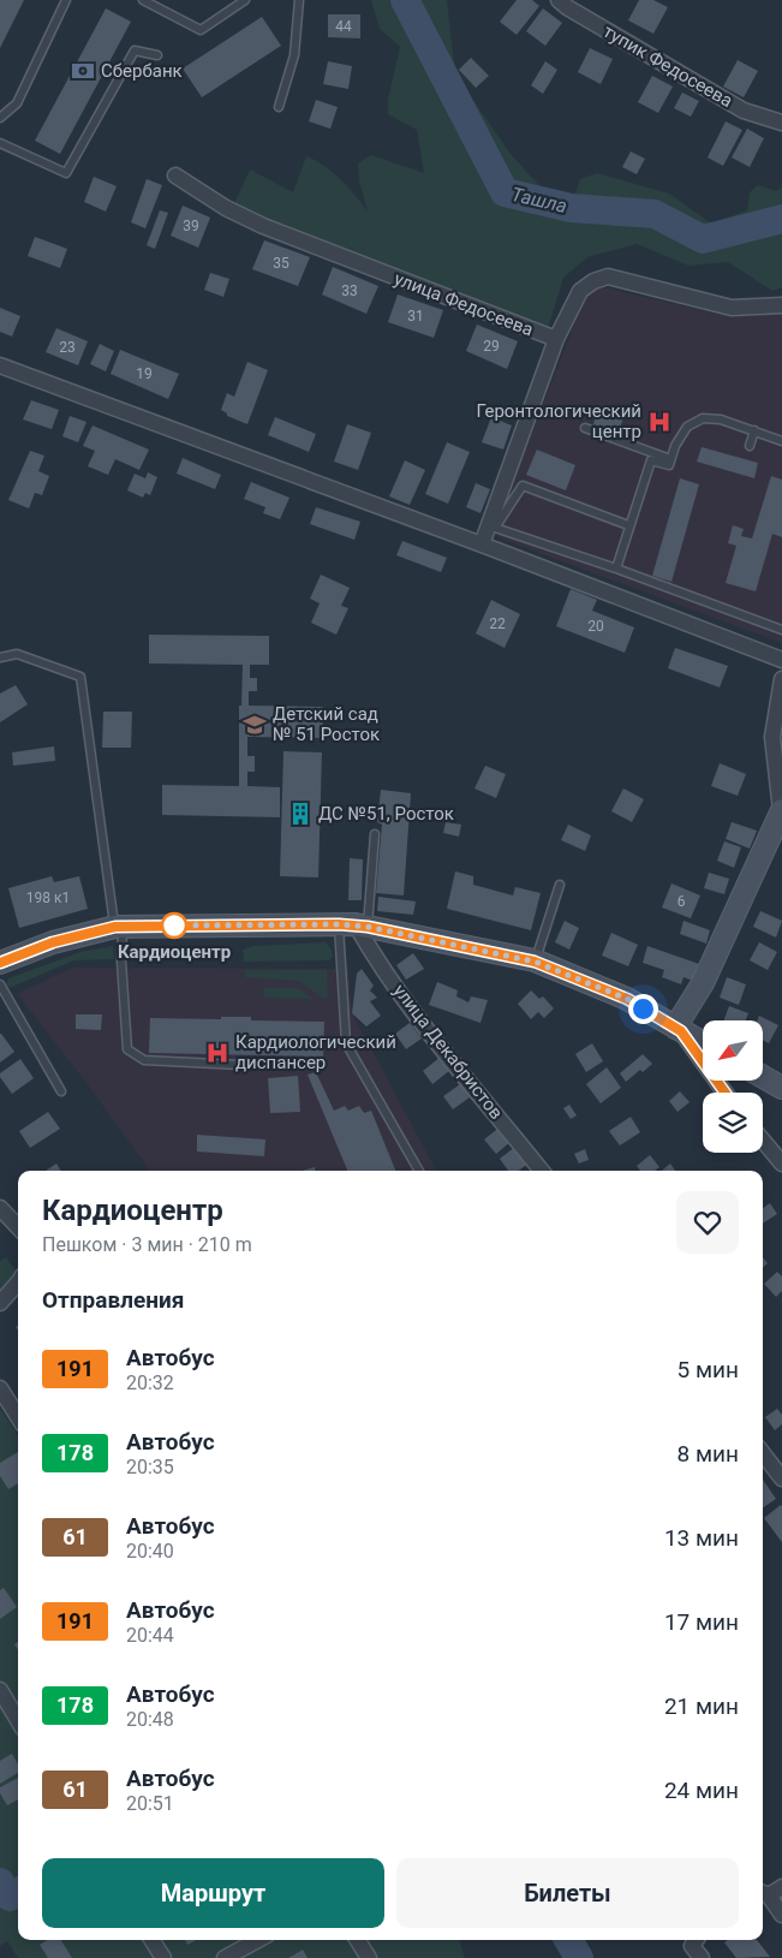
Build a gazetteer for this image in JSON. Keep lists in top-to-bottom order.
{
  "streets": {
    "street": ["тупик Федосеева", "улица Федосеева", "улица Декабристов"]
  },
  "water": ["Ташла"],
  "places": {
    "bank": ["Сбербанк"],
    "hospital": ["Геронтологический центр", "Кардиологический диспансер"],
    "school or university": ["Детский сад № 51 Росток"],
    "building": ["ДС №51, Росток"],
    "other": ["Кардиоцентр"]
  },
  "lines": ["bus line 191"],
  "house_numbers": [
    "44",
    "39",
    "35",
    "33",
    "31",
    "29",
    "23",
    "19",
    "22",
    "20",
    "198 к1",
    "6"
  ],
  "north": "bottom left",
  "page": {
    "heading": [
      ["Кардиоцентр", "Пешком · 3 мин · 210 m"],
      "Отправления"
    ],
    "list": [
      {
        "mark": "191",
        "name": "Автобус",
        "note": "20:32",
        "value": "5 мин"
      },
      {
        "mark": "178",
        "name": "Автобус",
        "note": "20:35",
        "value": "8 мин"
      },
      {
        "mark": "61",
        "name": "Автобус",
        "note": "20:40",
        "value": "13 мин"
      },
      {
        "mark": "191",
        "name": "Автобус",
        "note": "20:44",
        "value": "17 мин"
      },
      {
        "mark": "178",
        "name": "Автобус",
        "note": "20:48",
        "value": "21 мин"
      },
      {
        "mark": "61",
        "name": "Автобус",
        "note": "20:51",
        "value": "24 мин"
      }
    ],
    "buttons": ["Маршрут", "Билеты"]
  }
}
